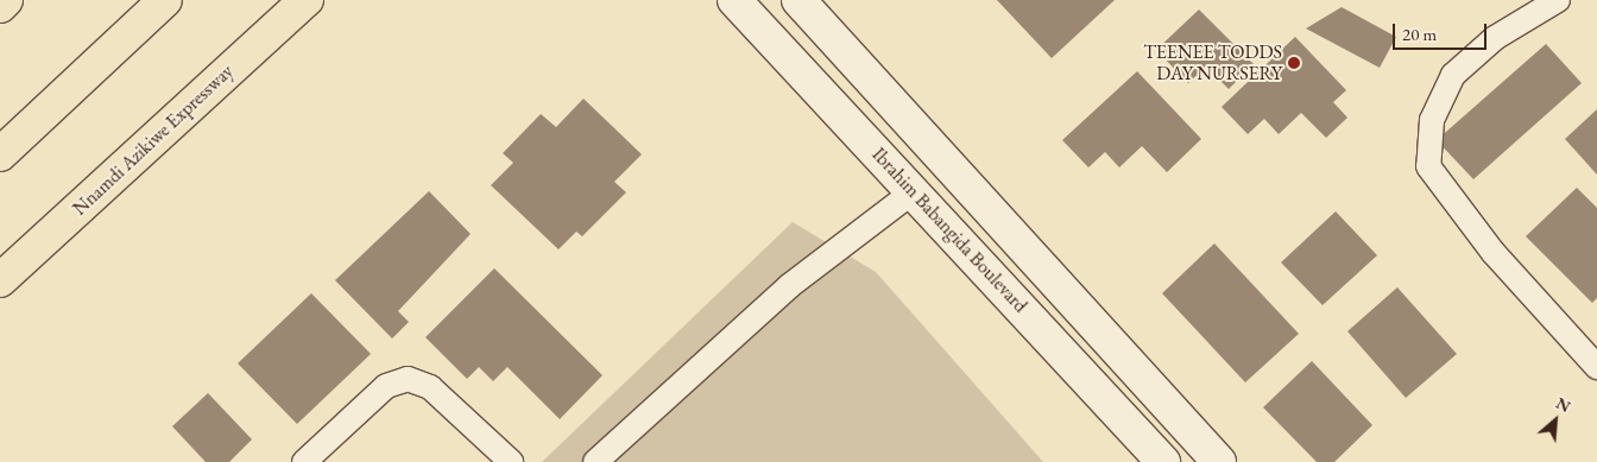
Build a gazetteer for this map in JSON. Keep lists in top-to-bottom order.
{
  "streets": {
    "highway": ["Nnamdi Azikiwe Expressway"],
    "street": ["Ibrahim Babangida Boulevard"]
  },
  "places": ["TEENEE TODDS DAY NURSERY"],
  "scale_bar": "20 m",
  "north": "top right"
}
